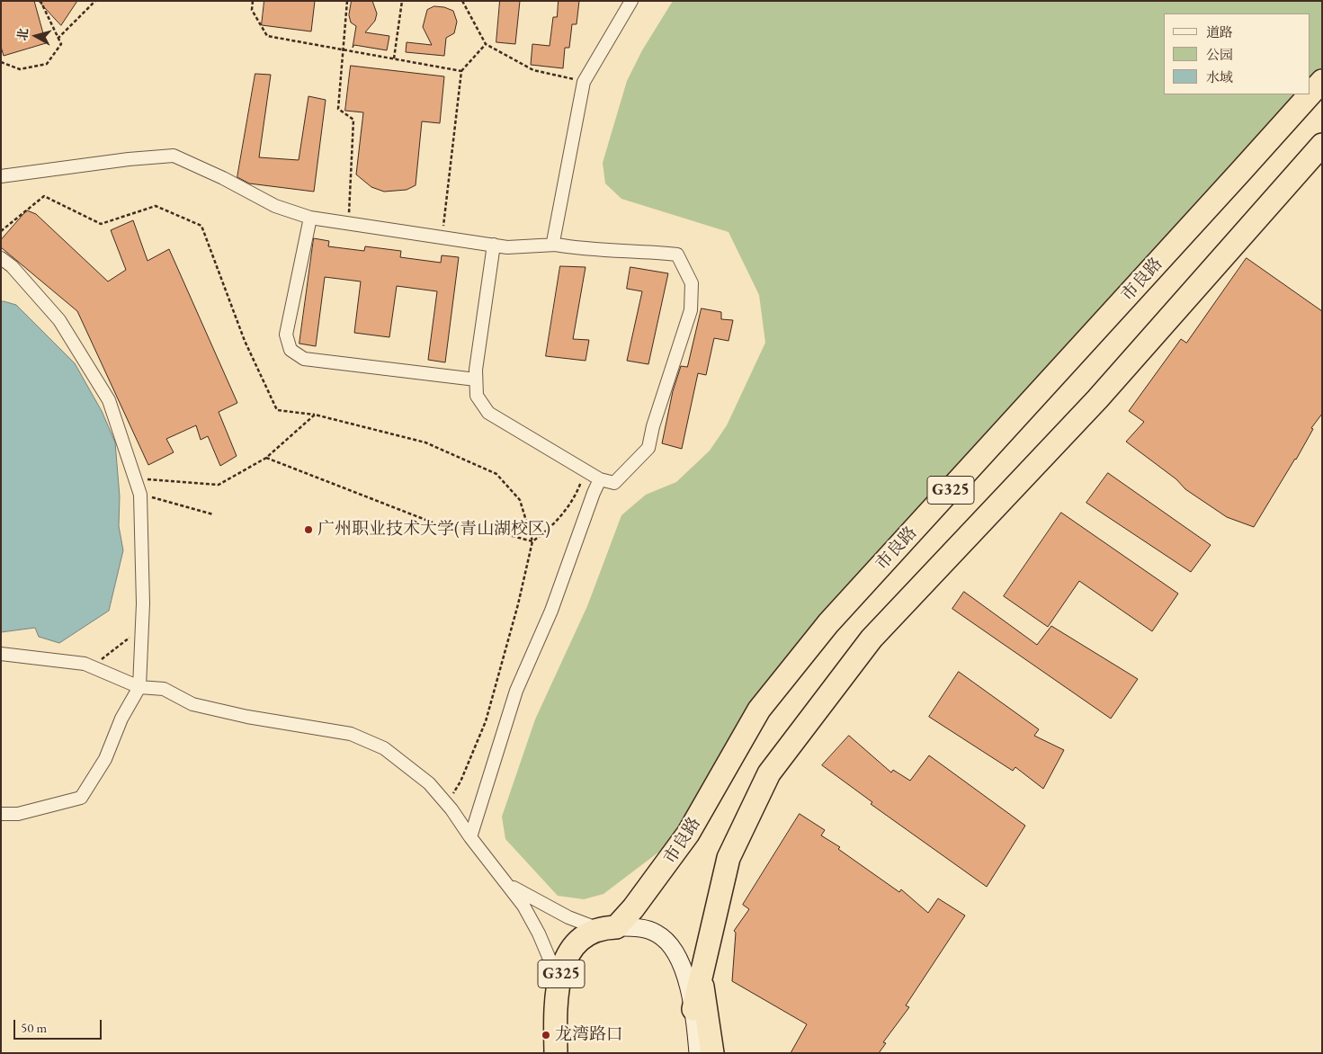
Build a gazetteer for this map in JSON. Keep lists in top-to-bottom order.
{
  "streets": {
    "highway": ["市良路", "G325"]
  },
  "places": ["广州职业技术大学(青山湖校区)", "龙湾路口"],
  "legend": ["道路", "公园", "水域"],
  "scale_bar": "50 m",
  "north": "left"
}
